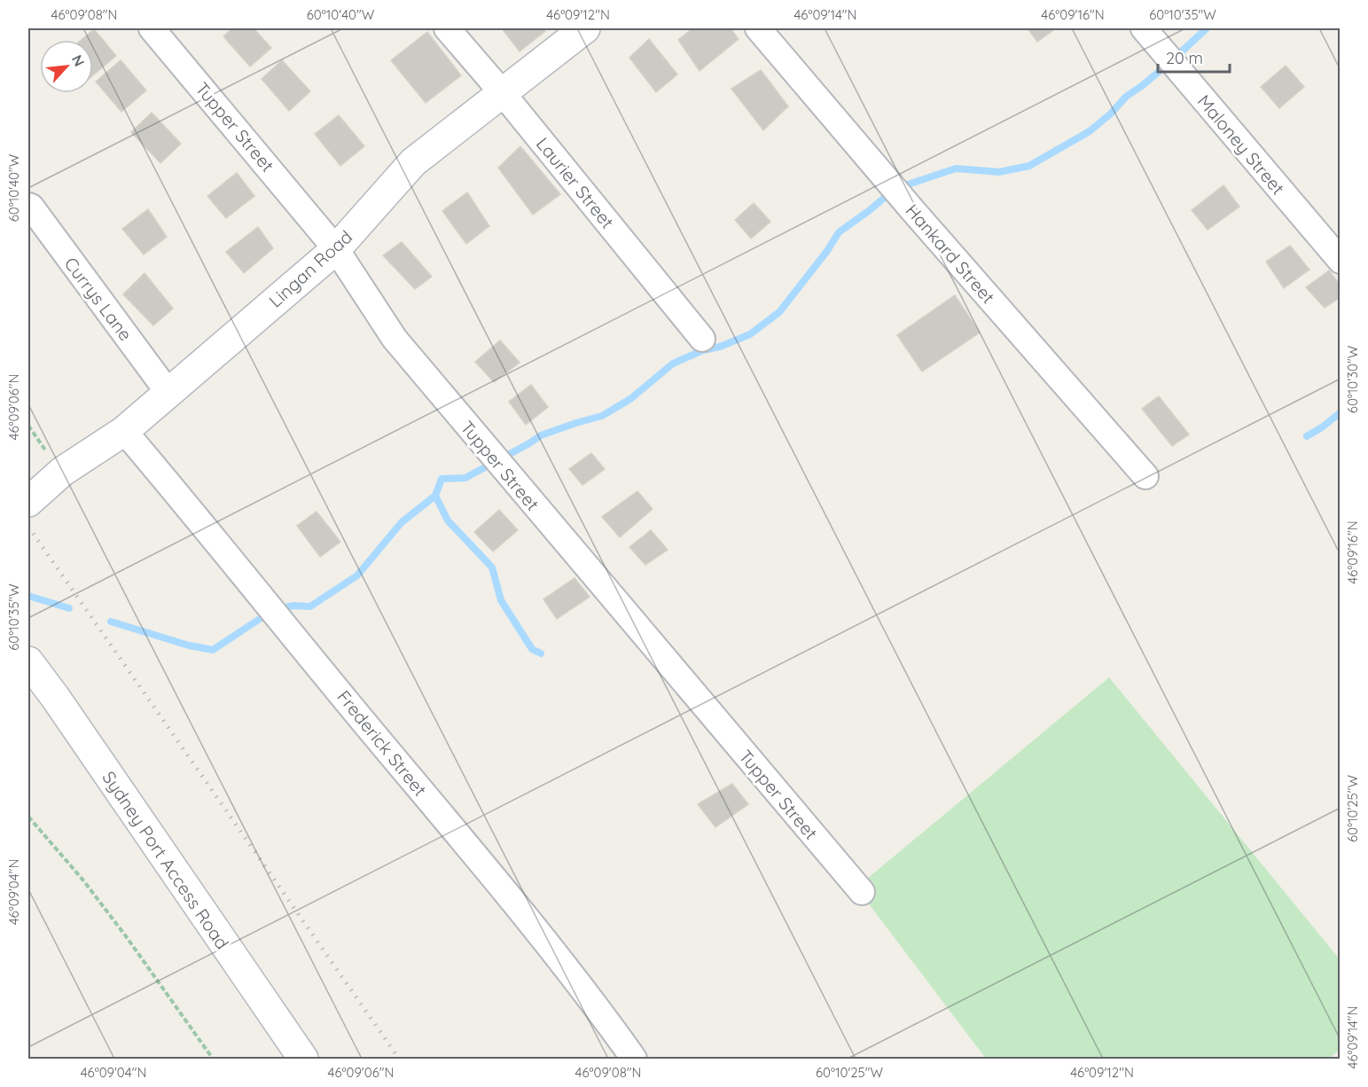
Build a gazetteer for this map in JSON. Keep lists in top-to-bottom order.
{
  "streets": {
    "street": [
      "Tupper Street",
      "Maloney Street",
      "Laurier Street",
      "Hankard Street",
      "Lingan Road",
      "Currys Lane",
      "Frederick Street",
      "Sydney Port Access Road"
    ]
  },
  "crossings": [
    ["Tupper Street", "Lingan Road"],
    ["Laurier Street", "Lingan Road"],
    ["Lingan Road", "Currys Lane"],
    ["Lingan Road", "Frederick Street"]
  ],
  "scale_bar": "20 m",
  "north": "top right",
  "coordinates": [
    "46°09'08\"N",
    "60°10'40\"W",
    "46°09'12\"N",
    "46°09'14\"N",
    "46°09'16\"N",
    "60°10'35\"W",
    "60°10'30\"W",
    "46°09'06\"N",
    "60°10'25\"W",
    "46°09'04\"N"
  ]
}
